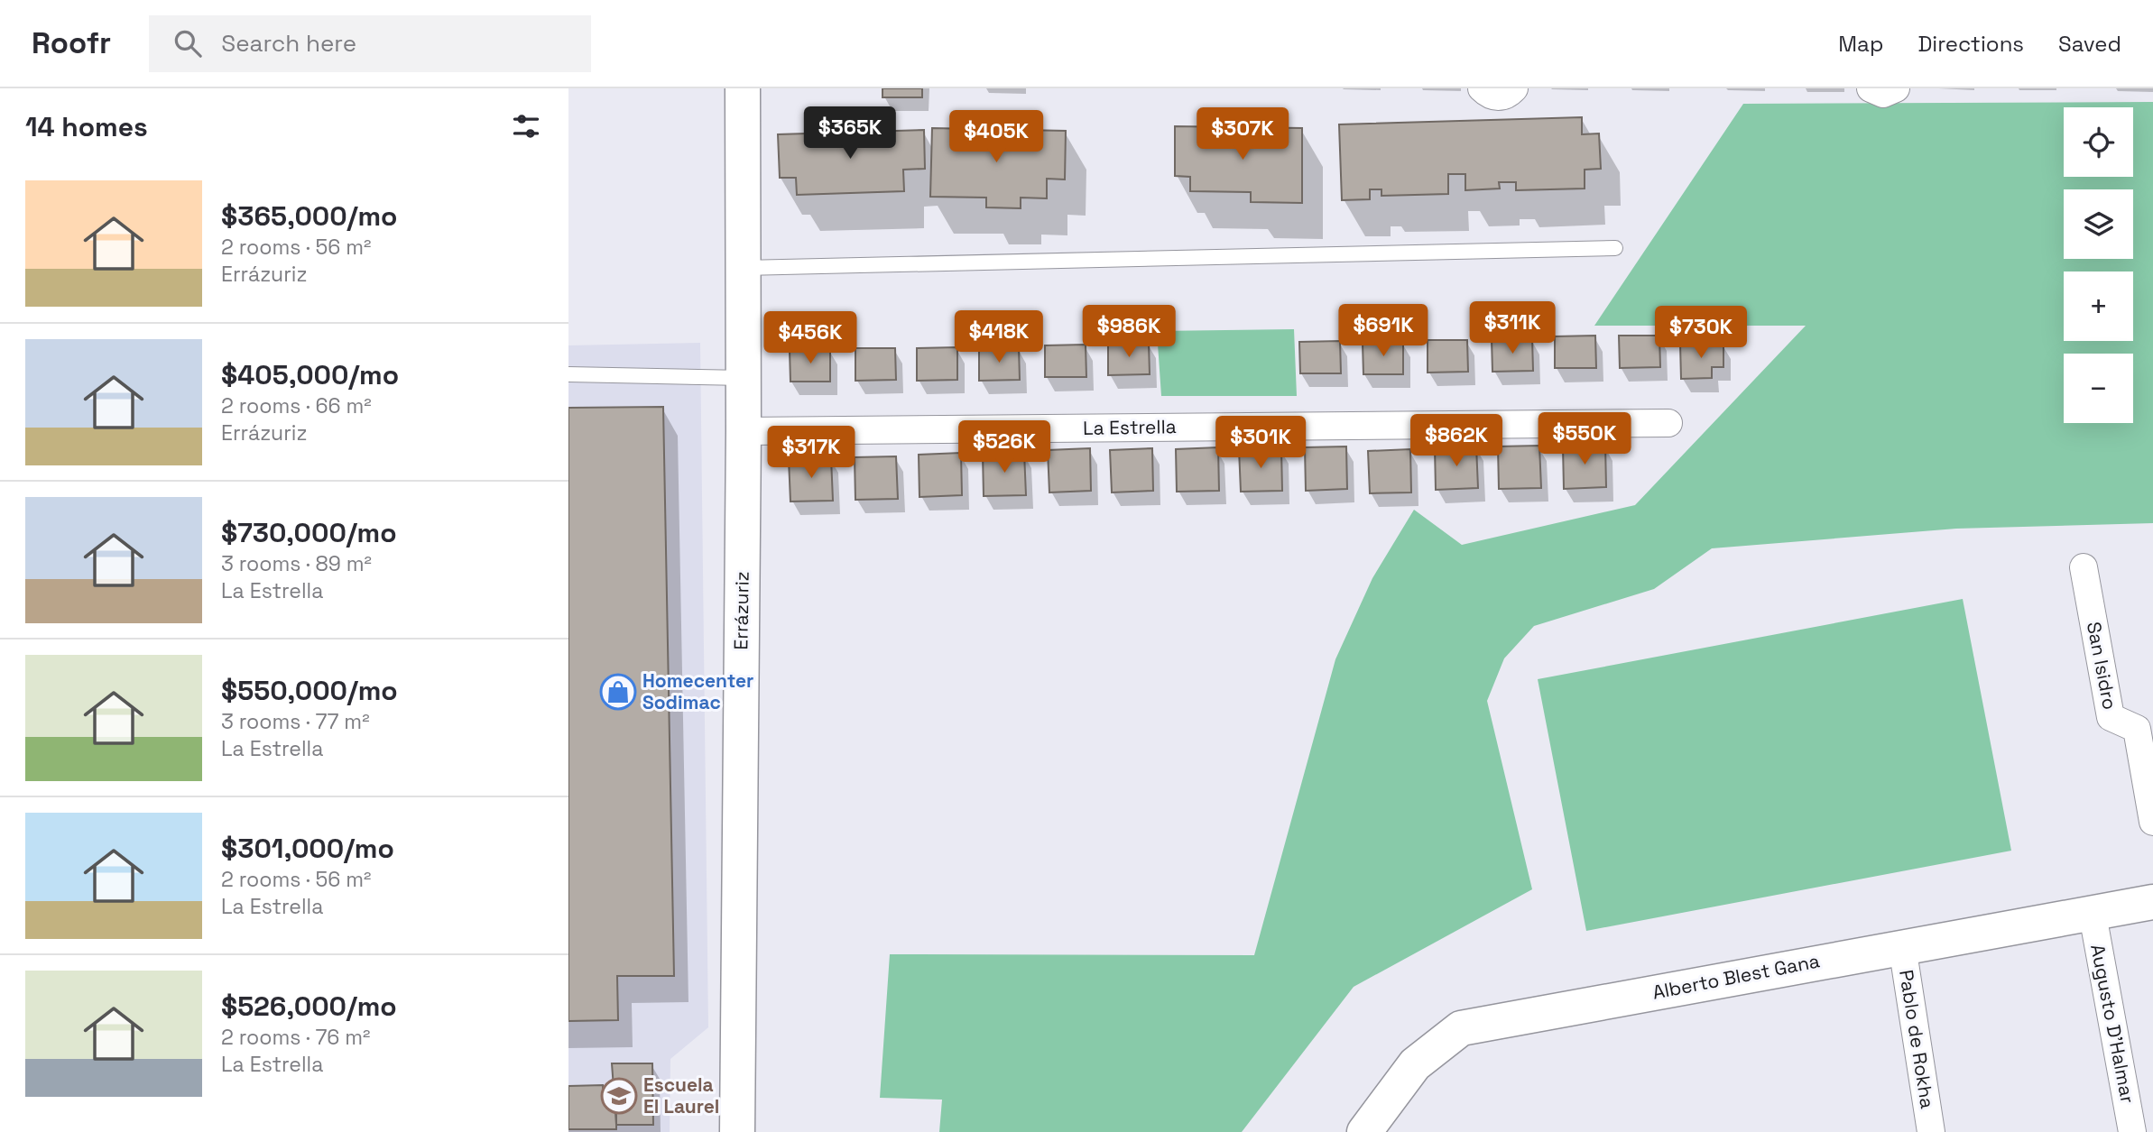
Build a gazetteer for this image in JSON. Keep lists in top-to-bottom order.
{
  "streets": {
    "street": [
      "La Estrella",
      "Errázuriz",
      "San Isidro",
      "Alberto Blest Gana",
      "Augusto D'Halmar",
      "Pablo de Rokha"
    ]
  },
  "crossings": [
    ["La Estrella", "Errázuriz"],
    ["Alberto Blest Gana", "Augusto D'Halmar"],
    ["Alberto Blest Gana", "Pablo de Rokha"]
  ],
  "places": {
    "shop": ["Homecenter Sodimac"],
    "school or university": ["Escuela El Laurel"]
  },
  "page": {
    "header": "Roofr",
    "search": "Search here",
    "nav": ["Map", "Directions", "Saved"],
    "heading": "14 homes",
    "price": [
      "$365K",
      "$307K",
      "$405K",
      "$311K",
      "$691K",
      "$986K",
      "$730K",
      "$418K",
      "$456K",
      "$550K",
      "$862K",
      "$301K",
      "$526K",
      "$317K"
    ],
    "map_buttons": ["+", "−"],
    "list": [
      {
        "name": "$365,000/mo",
        "note": "2 rooms · 56 m² · Errázuriz"
      },
      {
        "name": "$405,000/mo",
        "note": "2 rooms · 66 m² · Errázuriz"
      },
      {
        "name": "$730,000/mo",
        "note": "3 rooms · 89 m² · La Estrella"
      },
      {
        "name": "$550,000/mo",
        "note": "3 rooms · 77 m² · La Estrella"
      },
      {
        "name": "$301,000/mo",
        "note": "2 rooms · 56 m² · La Estrella"
      },
      {
        "name": "$526,000/mo",
        "note": "2 rooms · 76 m² · La Estrella"
      }
    ]
  }
}
